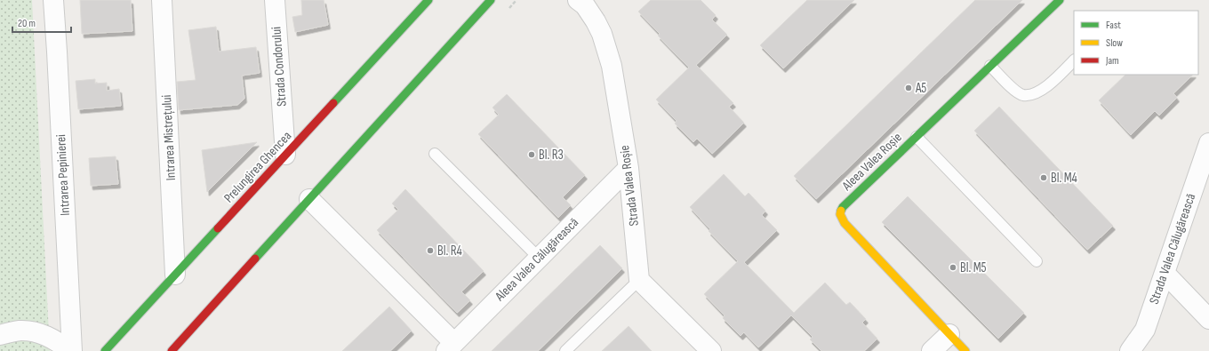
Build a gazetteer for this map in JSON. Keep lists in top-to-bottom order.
{
  "streets": {
    "main road": ["Aleea Valea Roșie", "Prelungirea Ghencea"],
    "street": [
      "Strada Condorului",
      "Intrarea Mistrețului",
      "Intrarea Pepinierei",
      "Strada Valea Roșie",
      "Strada Valea Călugărească",
      "Aleea Valea Călugărească"
    ]
  },
  "crossings": [
    ["Strada Condorului", "Prelungirea Ghencea"],
    ["Intrarea Mistrețului", "Prelungirea Ghencea"],
    ["Strada Valea Roșie", "Aleea Valea Călugărească"]
  ],
  "places": [
    "A5",
    "Bl. R3",
    "Bl. M4",
    "Bl. R4",
    "Bl. M5"
  ],
  "legend": ["Fast", "Slow", "Jam"],
  "scale_bar": "20 m"
}
